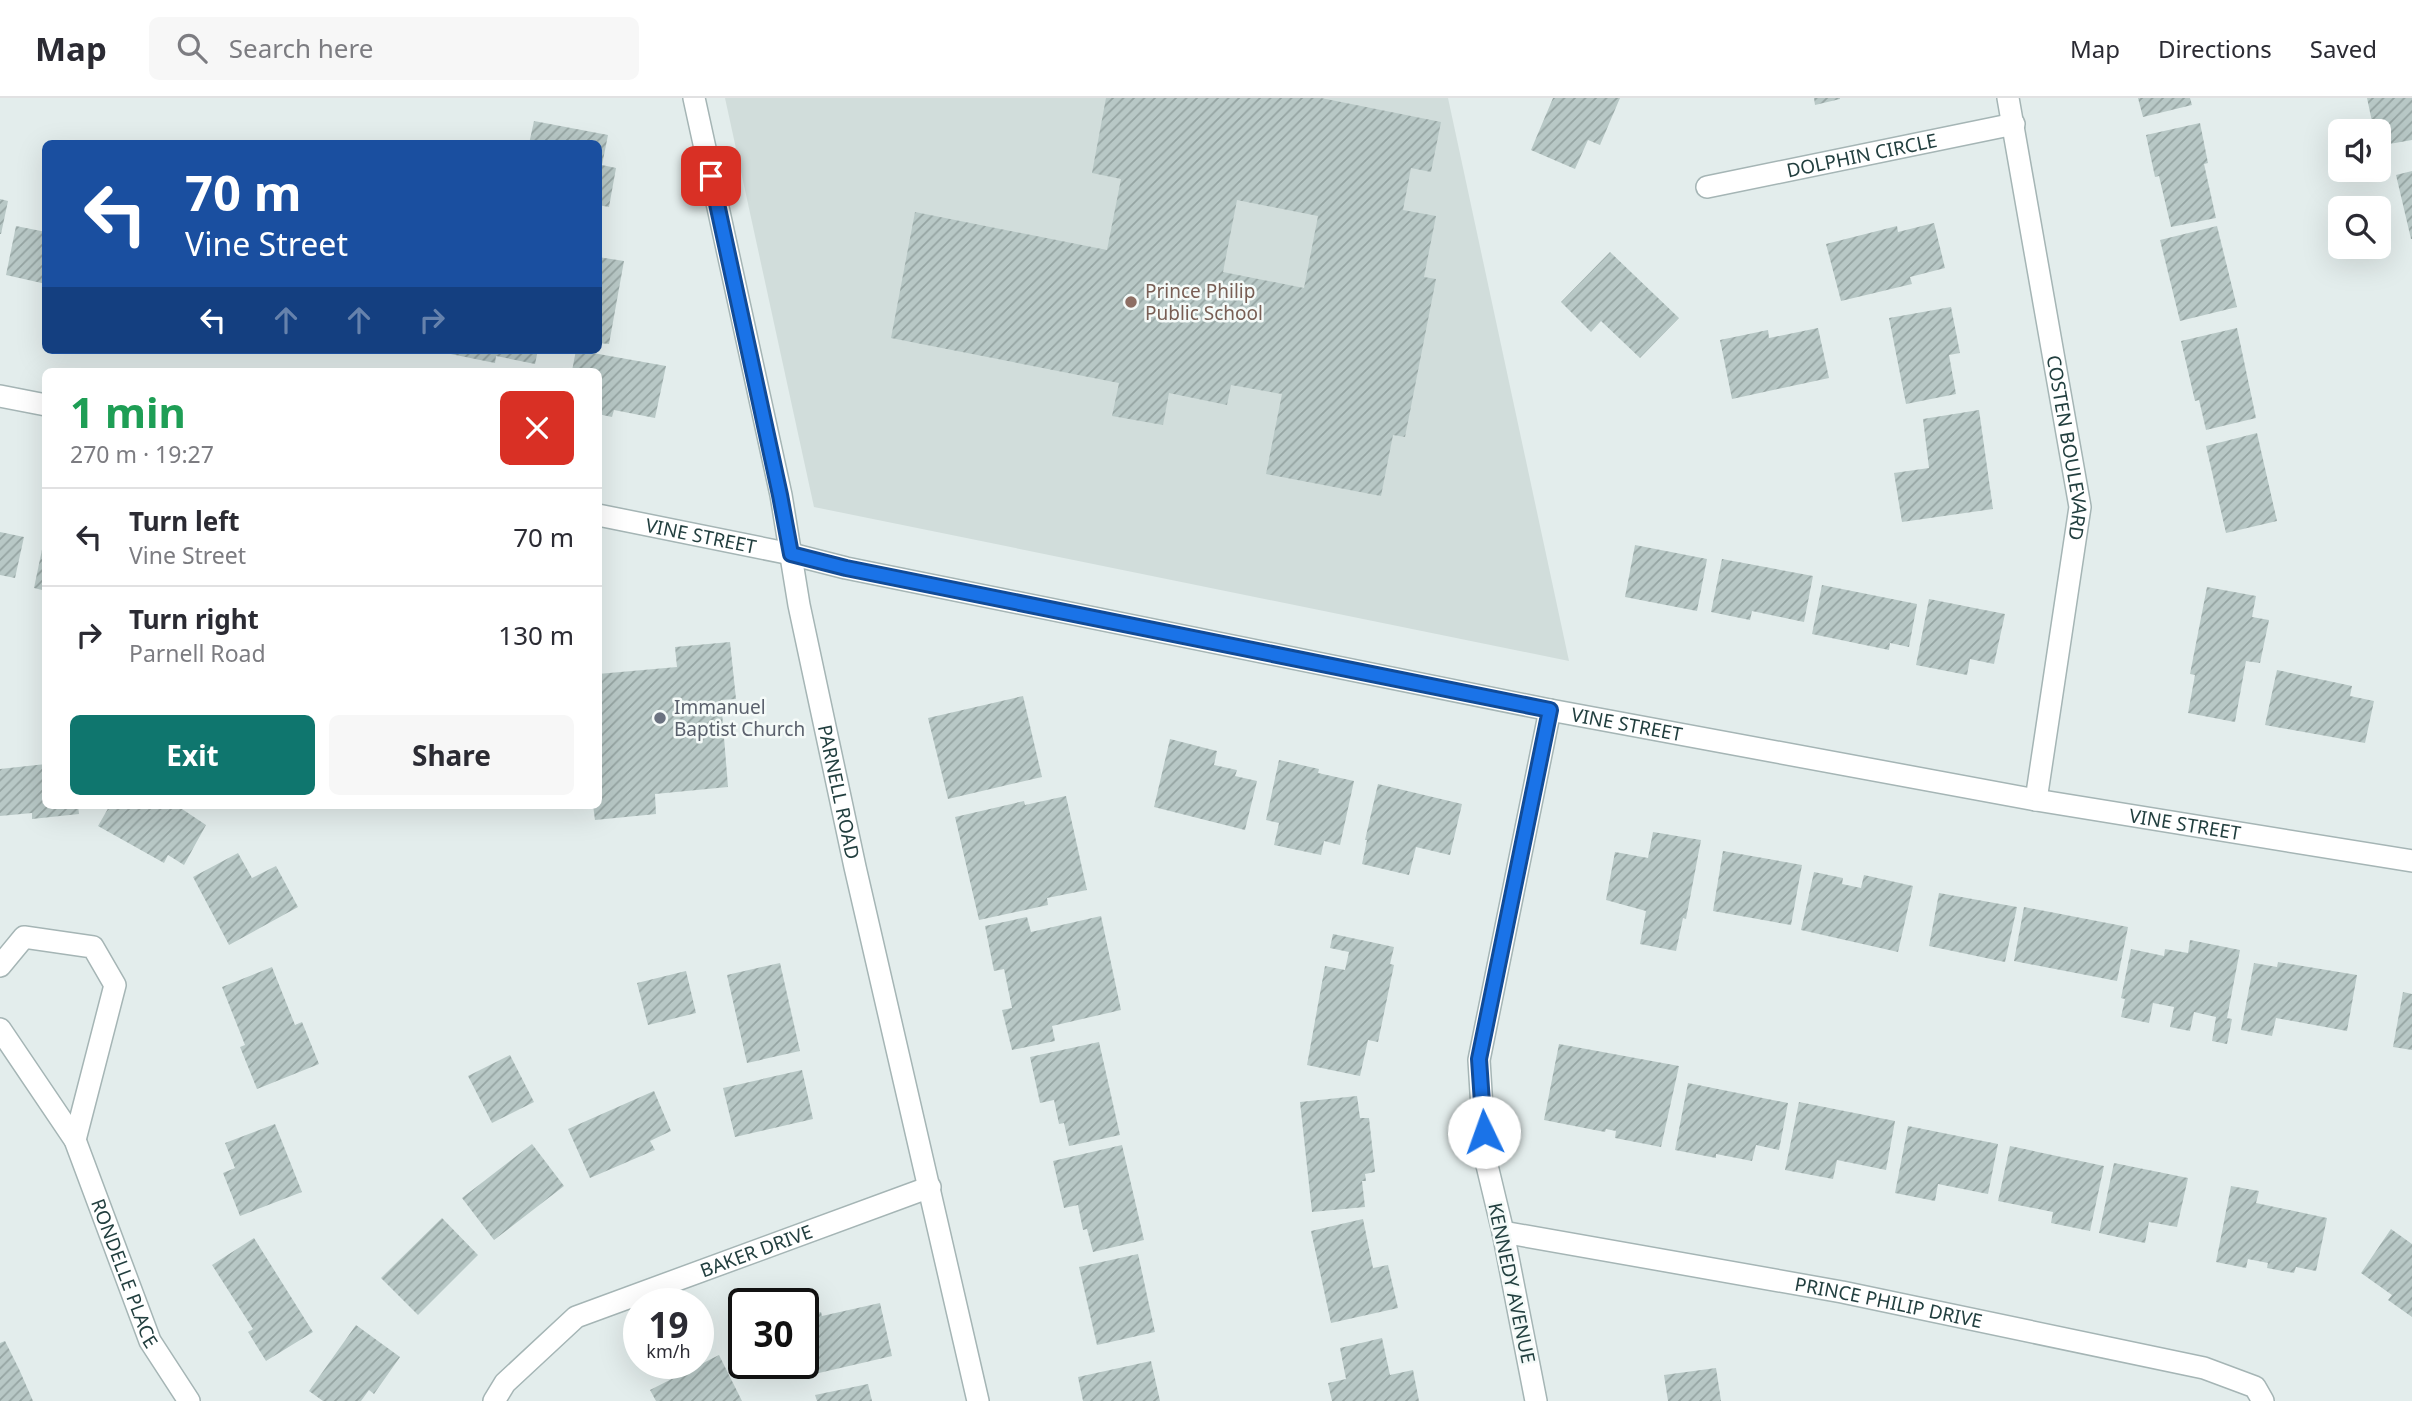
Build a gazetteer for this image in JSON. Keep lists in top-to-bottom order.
{
  "streets": {
    "street": [
      "DOLPHIN CIRCLE",
      "COSTEN BOULEVARD",
      "VINE STREET",
      "PARNELL ROAD",
      "BAKER DRIVE",
      "RONDELLE PLACE",
      "KENNEDY AVENUE",
      "PRINCE PHILIP DRIVE"
    ]
  },
  "crossings": [
    ["DOLPHIN CIRCLE", "COSTEN BOULEVARD"],
    ["COSTEN BOULEVARD", "VINE STREET"],
    ["VINE STREET", "PARNELL ROAD"],
    ["VINE STREET", "KENNEDY AVENUE"],
    ["PARNELL ROAD", "BAKER DRIVE"],
    ["KENNEDY AVENUE", "PRINCE PHILIP DRIVE"]
  ],
  "places": ["Prince Philip Public School", "Immanuel Baptist Church"],
  "page": {
    "header": "Map",
    "search": "Search here",
    "nav": ["Map", "Directions", "Saved"],
    "turn": ["70 m", "Vine Street"],
    "heading": ["1 min", "270 m · 19:27"],
    "list": [
      {
        "name": "Turn left",
        "note": "Vine Street",
        "value": "70 m"
      },
      {
        "name": "Turn right",
        "note": "Parnell Road",
        "value": "130 m"
      }
    ],
    "buttons": ["Exit", "Share"],
    "speed": "19 km/h",
    "limit": "30"
  }
}
